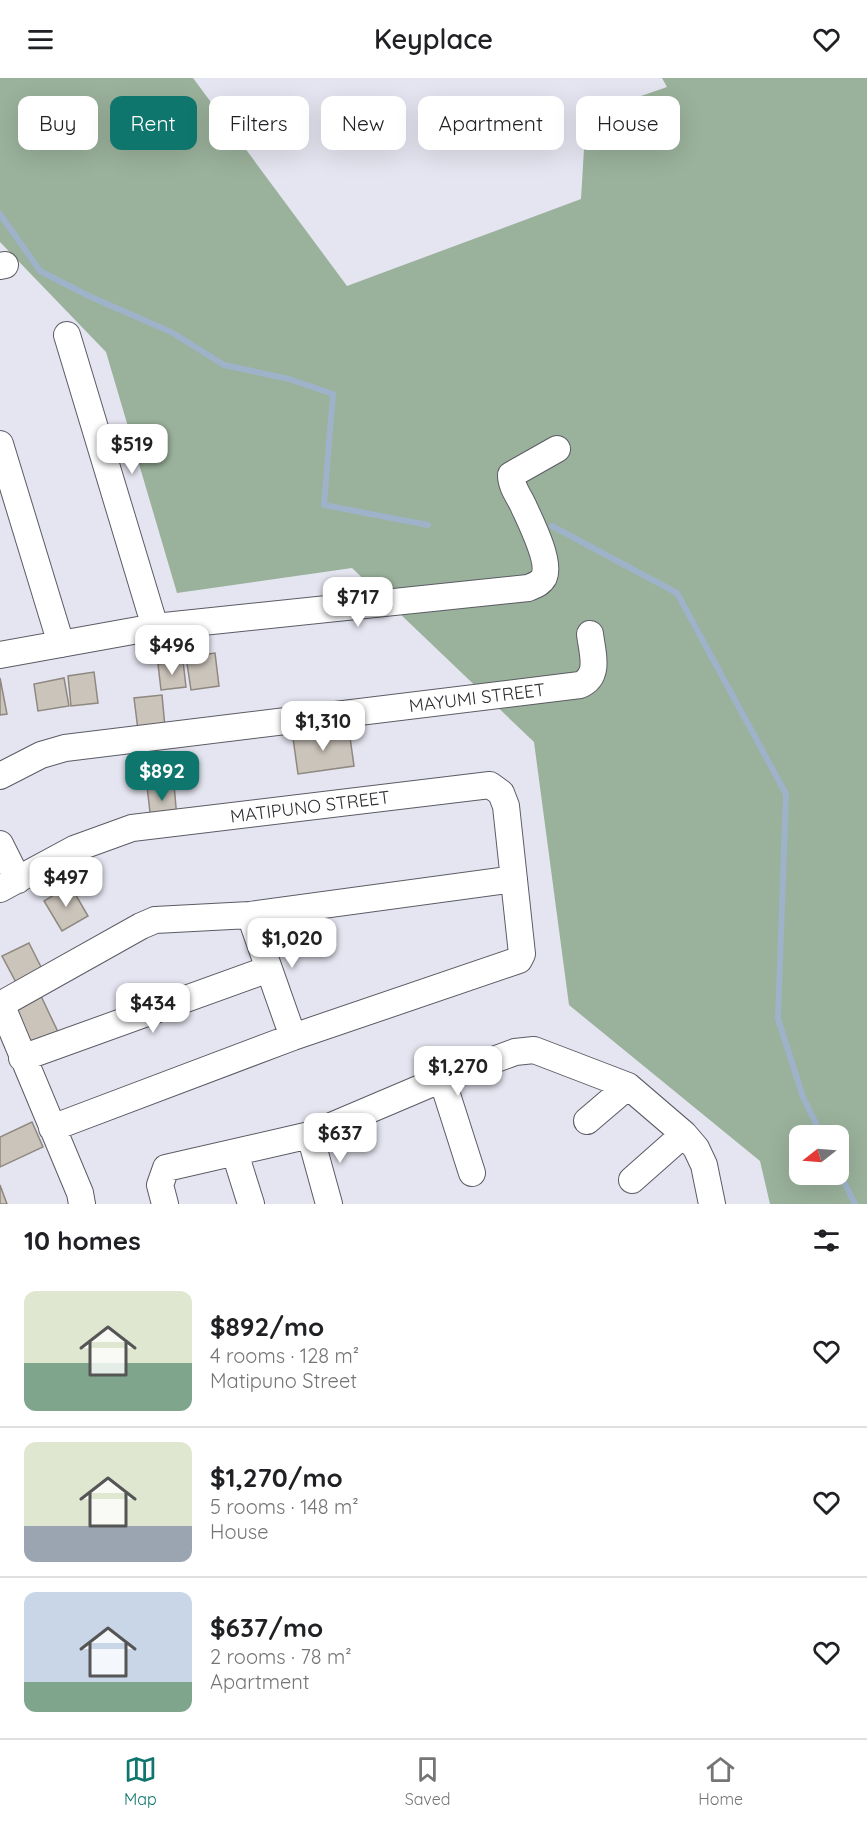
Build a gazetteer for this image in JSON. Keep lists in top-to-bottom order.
{
  "streets": {
    "street": ["MAYUMI STREET", "MATIPUNO STREET"]
  },
  "north": "left",
  "page": {
    "header": "Keyplace",
    "chip": [
      "Buy",
      "Rent",
      "Filters",
      "New",
      "Apartment",
      "House"
    ],
    "price": [
      "$519",
      "$717",
      "$496",
      "$1,310",
      "$892",
      "$497",
      "$1,020",
      "$434",
      "$1,270",
      "$637"
    ],
    "heading": "10 homes",
    "list": [
      {
        "name": "$892/mo",
        "note": "4 rooms · 128 m² · Matipuno Street"
      },
      {
        "name": "$1,270/mo",
        "note": "5 rooms · 148 m² · House"
      },
      {
        "name": "$637/mo",
        "note": "2 rooms · 78 m² · Apartment"
      }
    ],
    "tabs": ["Map", "Saved", "Home"]
  }
}
